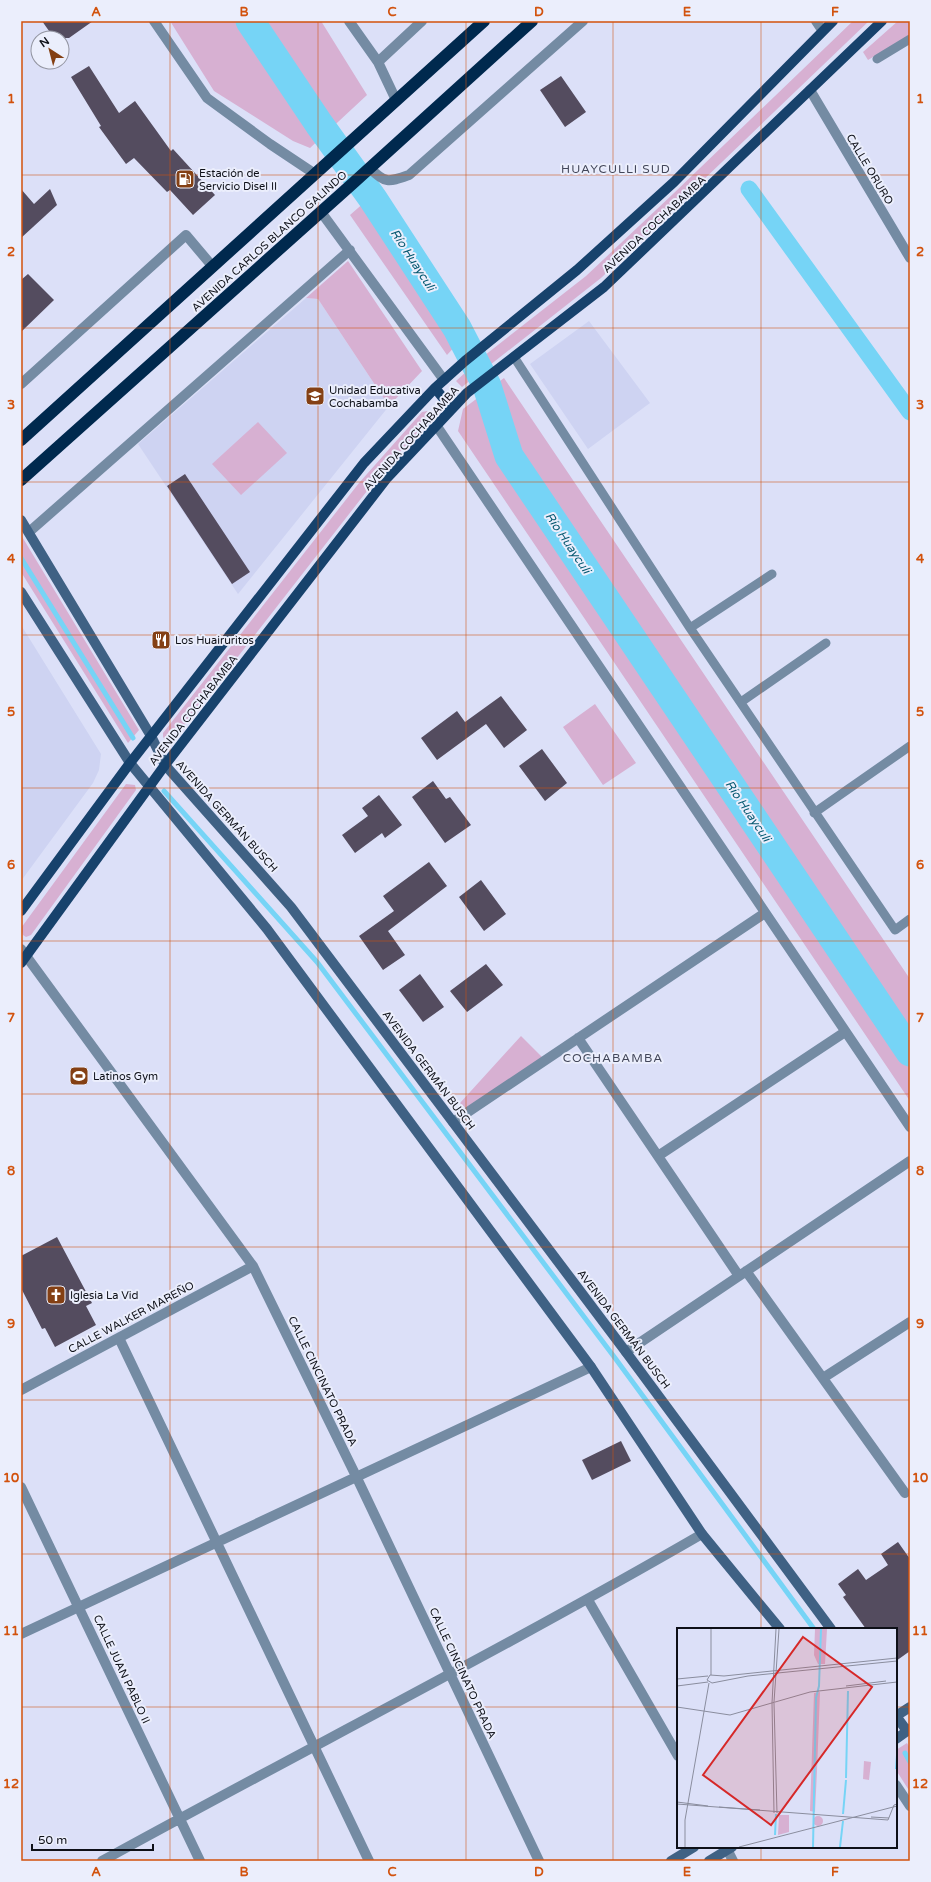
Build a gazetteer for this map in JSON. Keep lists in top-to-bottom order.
{
  "streets": {
    "highway": ["AVENIDA CARLOS BLANCO GALINDO"],
    "main road": ["AVENIDA COCHABAMBA"],
    "street": [
      "CALLE ORURO",
      "AVENIDA GERMÁN BUSCH",
      "CALLE WALKER MAREÑO",
      "CALLE CINCINATO PRADA",
      "CALLE JUAN PABLO II"
    ]
  },
  "crossings": [
    ["CALLE ORURO", "AVENIDA COCHABAMBA"],
    ["AVENIDA COCHABAMBA", "AVENIDA GERMÁN BUSCH"],
    ["AVENIDA COCHABAMBA", "CALLE CINCINATO PRADA"],
    ["CALLE WALKER MAREÑO", "CALLE CINCINATO PRADA"]
  ],
  "districts": ["HUAYCULLI SUD", "COCHABAMBA"],
  "water": ["Río Huayculi"],
  "places": {
    "fuel station": ["Estación de Servicio Disel II"],
    "school or university": ["Unidad Educativa Cochabamba"],
    "restaurant": ["Los Huairuritos"],
    "sports": ["Latinos Gym"],
    "church": ["Iglesia La Vid"]
  },
  "scale_bar": "50 m",
  "north": "top left",
  "grid": {
    "columns": [
      "A",
      "B",
      "C",
      "D",
      "E",
      "F"
    ],
    "rows": [
      "1",
      "2",
      "3",
      "4",
      "5",
      "6",
      "7",
      "8",
      "9",
      "10",
      "11",
      "12"
    ]
  }
}
